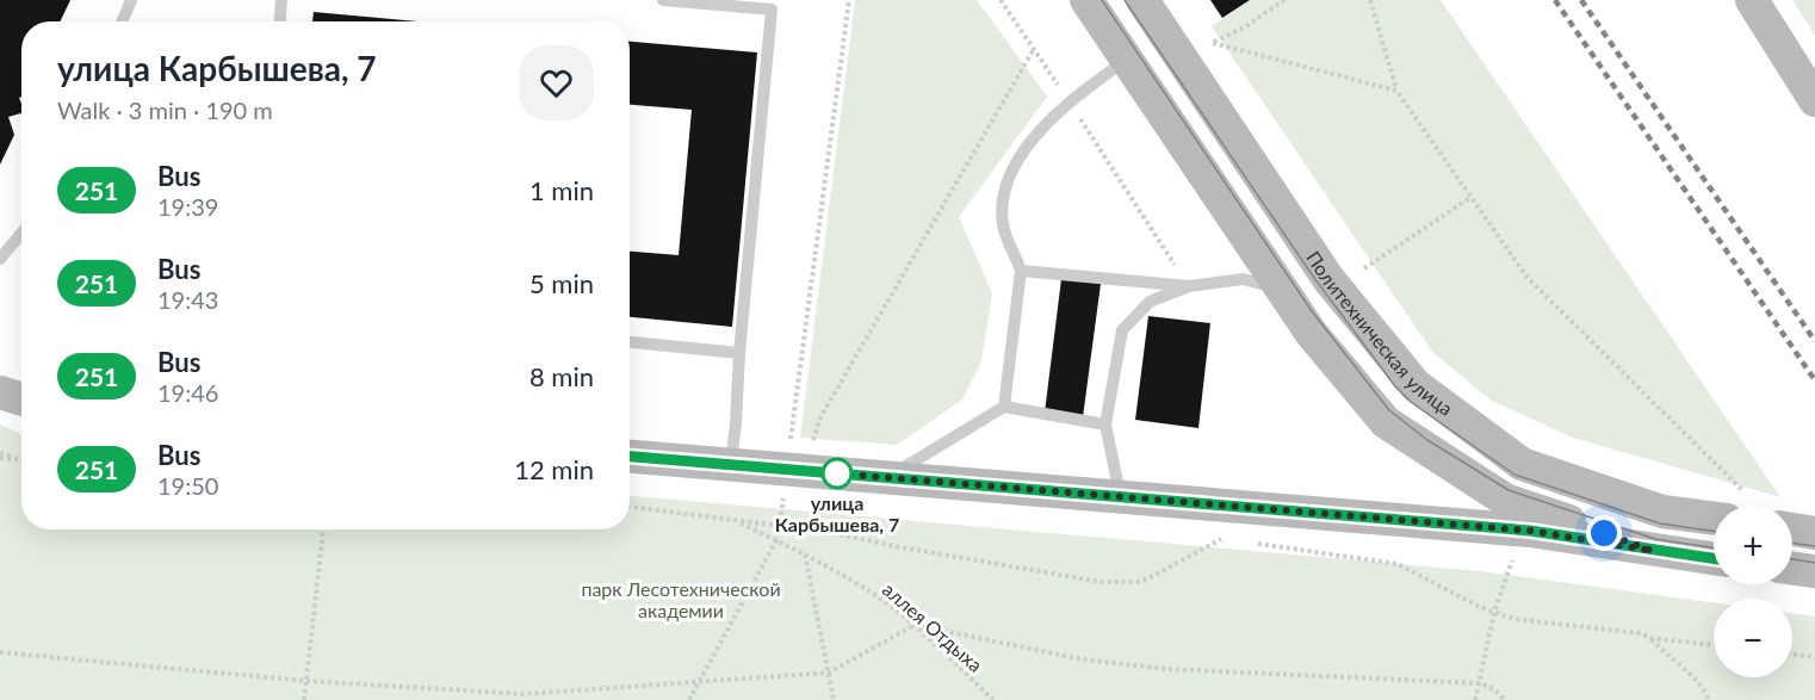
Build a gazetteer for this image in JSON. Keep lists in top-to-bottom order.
{
  "streets": {
    "main road": ["Политехническая улица"],
    "path": ["аллея Отдыха"]
  },
  "parks": ["парк Лесотехнической академии"],
  "places": ["улица Карбышева, 7"],
  "lines": ["bus line 251"],
  "page": {
    "heading": ["улица Карбышева, 7", "Walk · 3 min · 190 m"],
    "list": [
      {
        "mark": "251",
        "name": "Bus",
        "note": "19:39",
        "value": "1 min"
      },
      {
        "mark": "251",
        "name": "Bus",
        "note": "19:43",
        "value": "5 min"
      },
      {
        "mark": "251",
        "name": "Bus",
        "note": "19:46",
        "value": "8 min"
      },
      {
        "mark": "251",
        "name": "Bus",
        "note": "19:50",
        "value": "12 min"
      }
    ],
    "map_buttons": ["+", "−"]
  }
}
